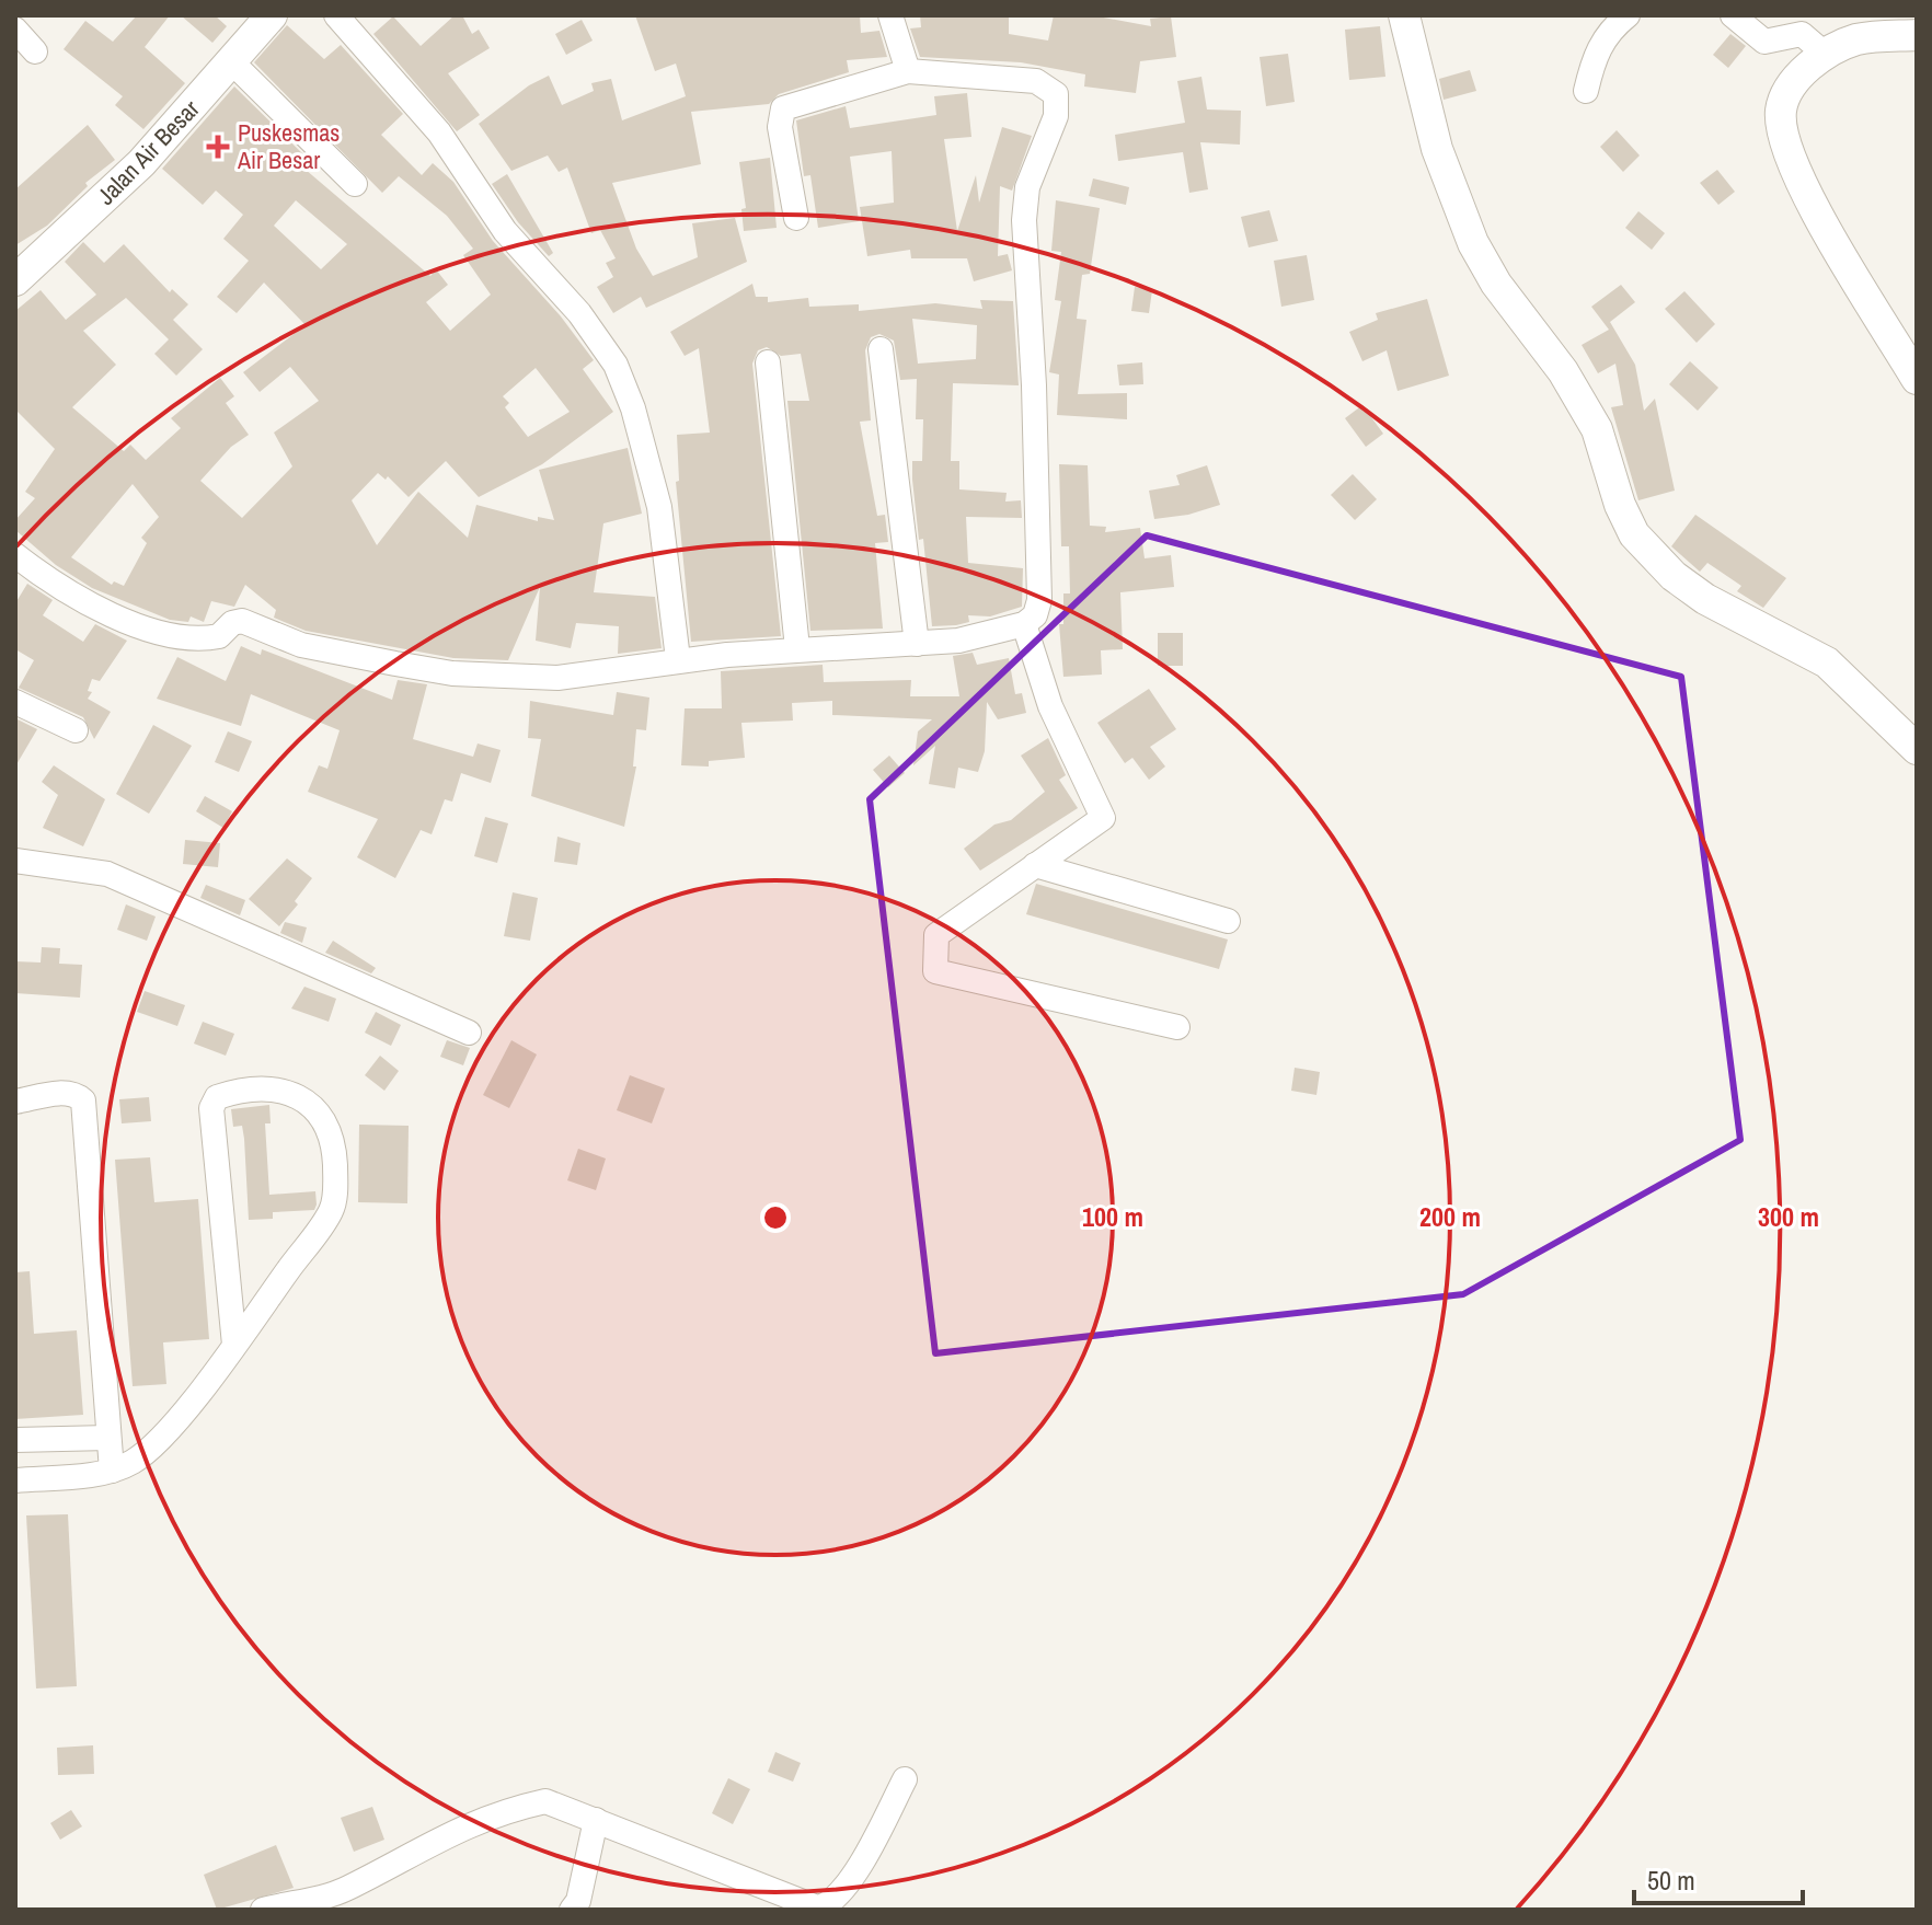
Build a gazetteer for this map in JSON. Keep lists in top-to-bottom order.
{
  "streets": {
    "street": ["Jalan Air Besar"]
  },
  "places": {
    "health": ["Puskesmas Air Besar"]
  },
  "scale_bar": "50 m",
  "rings": ["100 m", "200 m", "300 m"]
}
